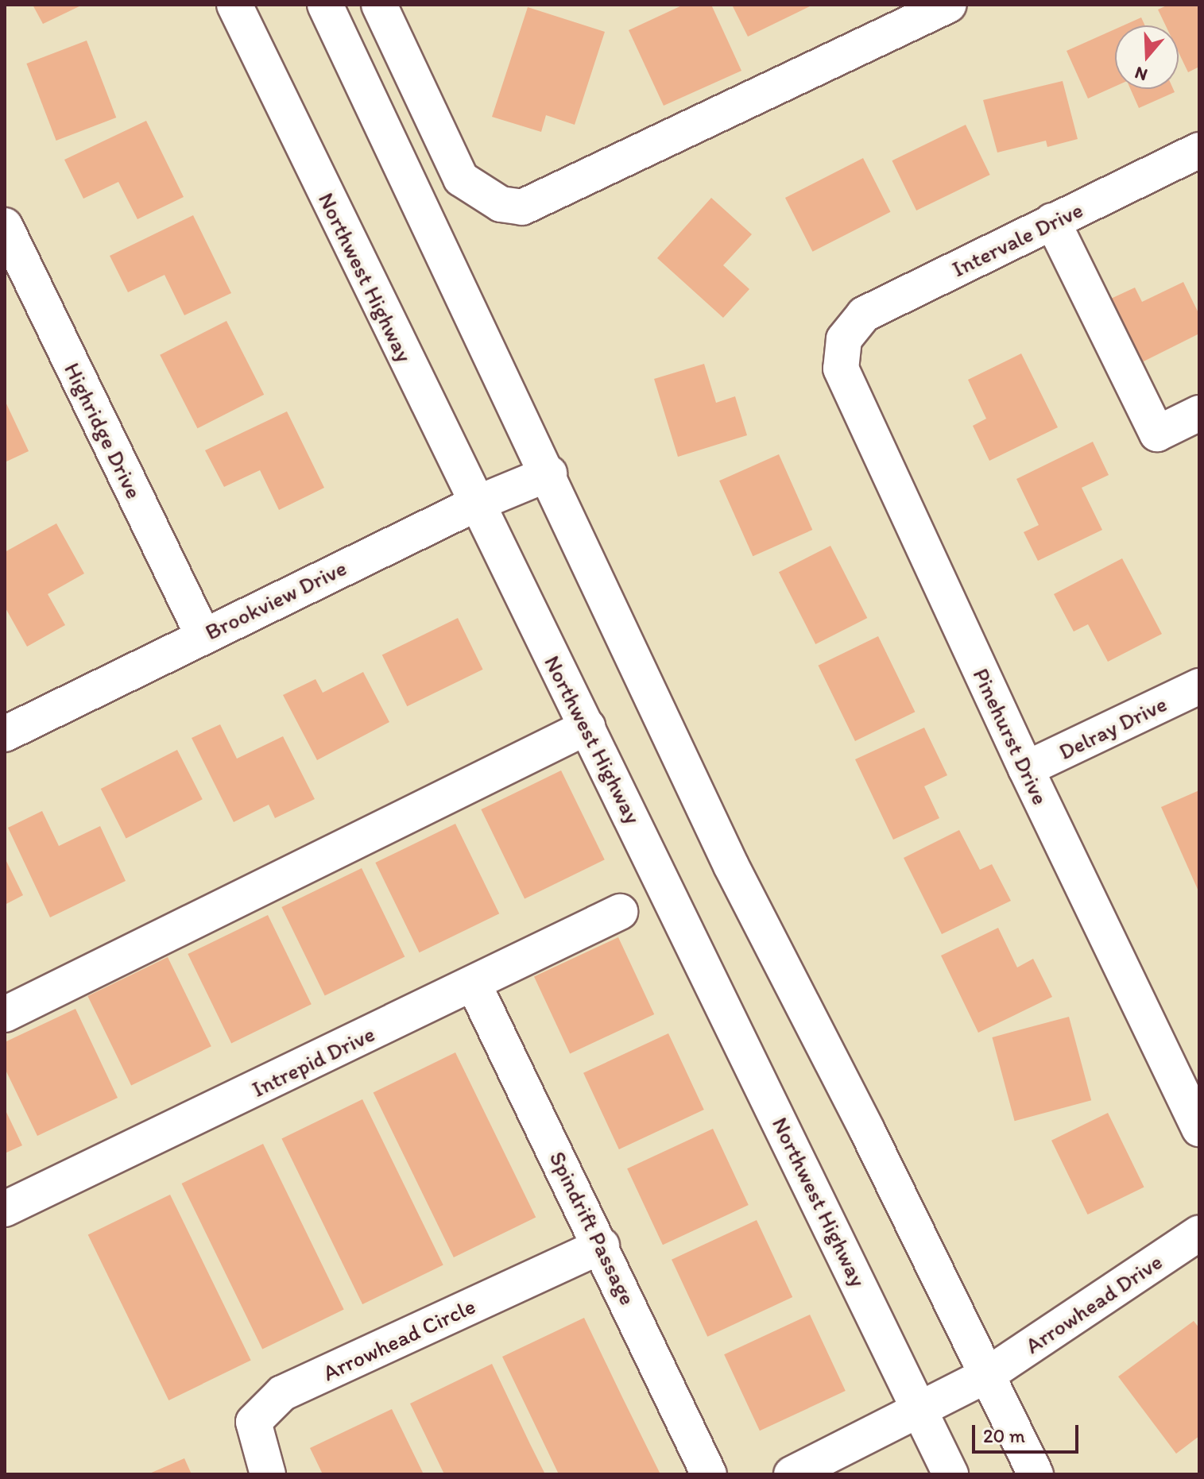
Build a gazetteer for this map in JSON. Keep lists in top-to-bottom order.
{
  "streets": {
    "street": [
      "Intervale Drive",
      "Northwest Highway",
      "Highridge Drive",
      "Brookview Drive",
      "Delray Drive",
      "Pinehurst Drive",
      "Intrepid Drive",
      "Spindrift Passage",
      "Arrowhead Drive",
      "Arrowhead Circle"
    ]
  },
  "crossings": [
    ["Intervale Drive", "Pinehurst Drive"],
    ["Northwest Highway", "Brookview Drive"],
    ["Highridge Drive", "Brookview Drive"],
    ["Delray Drive", "Pinehurst Drive"],
    ["Intrepid Drive", "Spindrift Passage"],
    ["Spindrift Passage", "Arrowhead Circle"]
  ],
  "scale_bar": "20 m",
  "north": "bottom"
}
